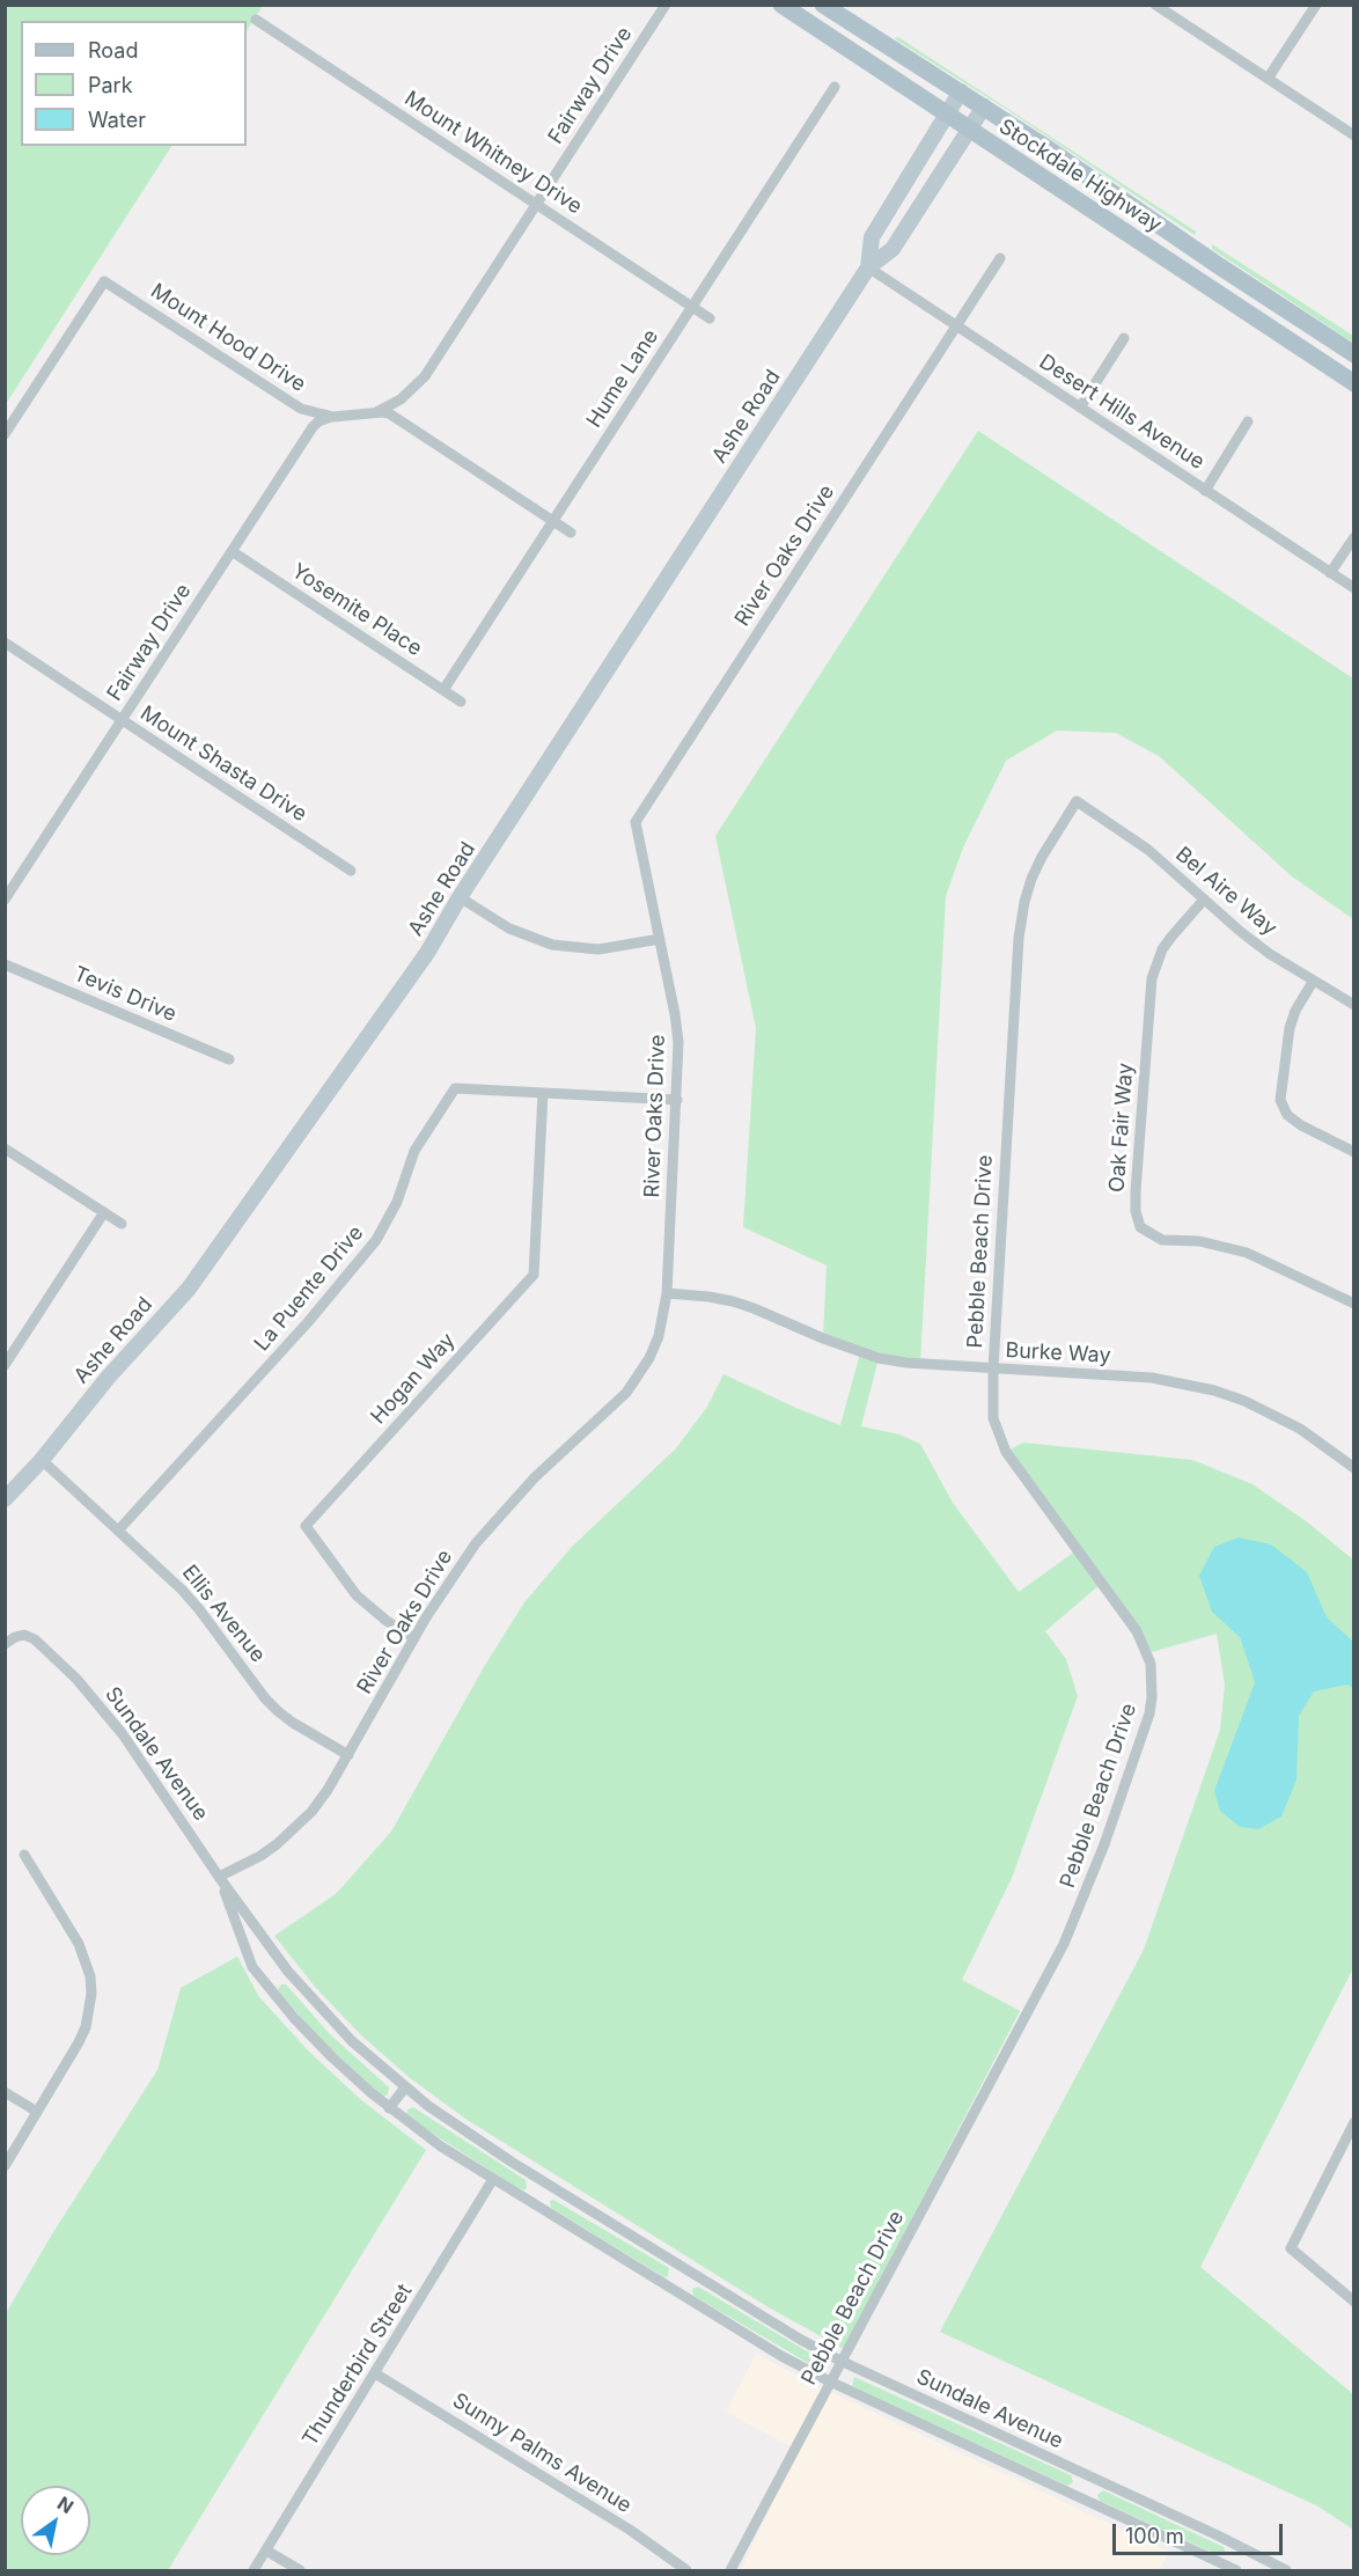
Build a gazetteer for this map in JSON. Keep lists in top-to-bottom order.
{
  "streets": {
    "main road": ["Stockdale Highway"],
    "street": [
      "Fairway Drive",
      "Mount Whitney Drive",
      "Mount Hood Drive",
      "Hume Lane",
      "Desert Hills Avenue",
      "Ashe Road",
      "River Oaks Drive",
      "Yosemite Place",
      "Mount Shasta Drive",
      "Bel Aire Way",
      "Tevis Drive",
      "Oak Fair Way",
      "Pebble Beach Drive",
      "La Puente Drive",
      "Burke Way",
      "Hogan Way",
      "Ellis Avenue",
      "Sundale Avenue",
      "Thunderbird Street",
      "Sunny Palms Avenue"
    ]
  },
  "crossings": [
    ["Fairway Drive", "Mount Whitney Drive"],
    ["Fairway Drive", "Mount Hood Drive"],
    ["Fairway Drive", "Yosemite Place"],
    ["Fairway Drive", "Mount Shasta Drive"],
    ["Mount Whitney Drive", "Hume Lane"],
    ["Stockdale Highway", "Ashe Road"],
    ["Mount Hood Drive", "Hume Lane"],
    ["Hume Lane", "Yosemite Place"],
    ["Desert Hills Avenue", "Ashe Road"],
    ["Desert Hills Avenue", "River Oaks Drive"],
    ["Ashe Road", "Ellis Avenue"],
    ["River Oaks Drive", "La Puente Drive"],
    ["River Oaks Drive", "Burke Way"],
    ["River Oaks Drive", "Hogan Way"],
    ["River Oaks Drive", "Ellis Avenue"],
    ["River Oaks Drive", "Sundale Avenue"],
    ["Bel Aire Way", "Oak Fair Way"],
    ["Bel Aire Way", "Pebble Beach Drive"],
    ["Pebble Beach Drive", "Burke Way"],
    ["Pebble Beach Drive", "Sundale Avenue"],
    ["La Puente Drive", "Hogan Way"],
    ["La Puente Drive", "Ellis Avenue"],
    ["Sundale Avenue", "Thunderbird Street"],
    ["Thunderbird Street", "Sunny Palms Avenue"]
  ],
  "legend": ["Road", "Park", "Water"],
  "scale_bar": "100 m",
  "north": "top right"
}
